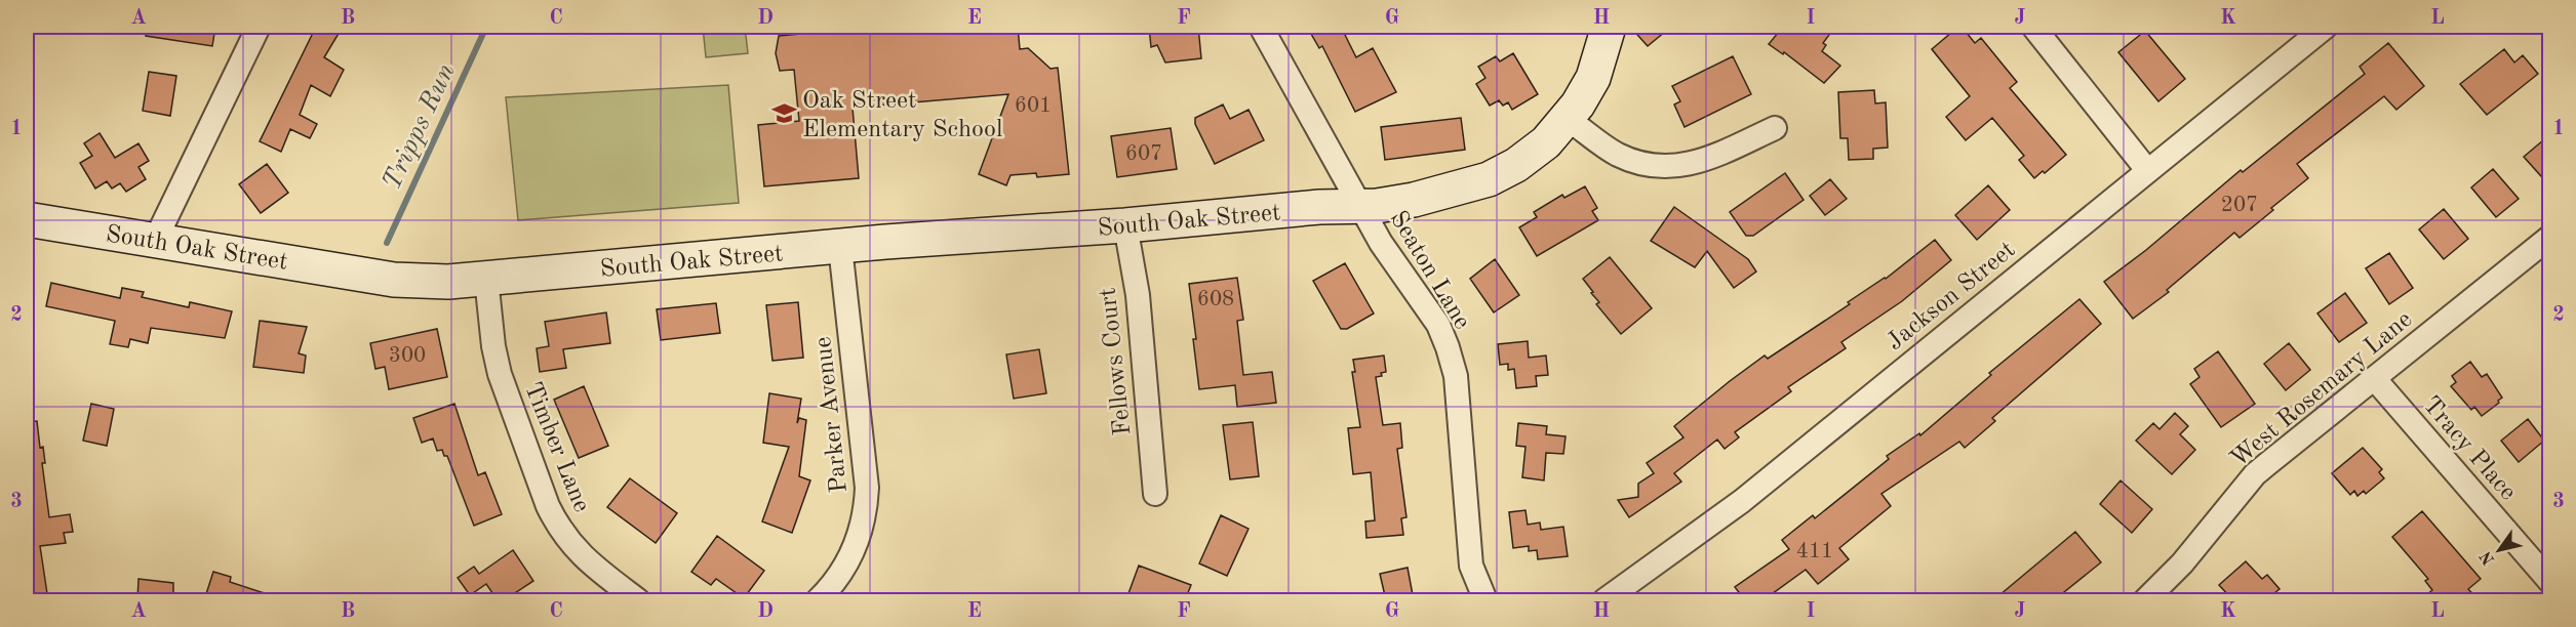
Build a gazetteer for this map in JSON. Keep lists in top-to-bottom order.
{
  "streets": {
    "street": [
      "South Oak Street",
      "Seaton Lane",
      "Jackson Street",
      "Fellows Court",
      "West Rosemary Lane",
      "Parker Avenue",
      "Timber Lane",
      "Tracy Place"
    ]
  },
  "crossings": [
    ["South Oak Street", "Seaton Lane"],
    ["South Oak Street", "Fellows Court"],
    ["South Oak Street", "Parker Avenue"],
    ["South Oak Street", "Timber Lane"],
    ["West Rosemary Lane", "Tracy Place"]
  ],
  "water": ["Tripps Run"],
  "places": {
    "school or university": ["Oak Street Elementary School"]
  },
  "house_numbers": [
    "601",
    "607",
    "207",
    "608",
    "300",
    "411"
  ],
  "north": "bottom left",
  "grid": {
    "columns": [
      "A",
      "B",
      "C",
      "D",
      "E",
      "F",
      "G",
      "H",
      "I",
      "J",
      "K",
      "L"
    ],
    "rows": ["1", "2", "3"]
  }
}
